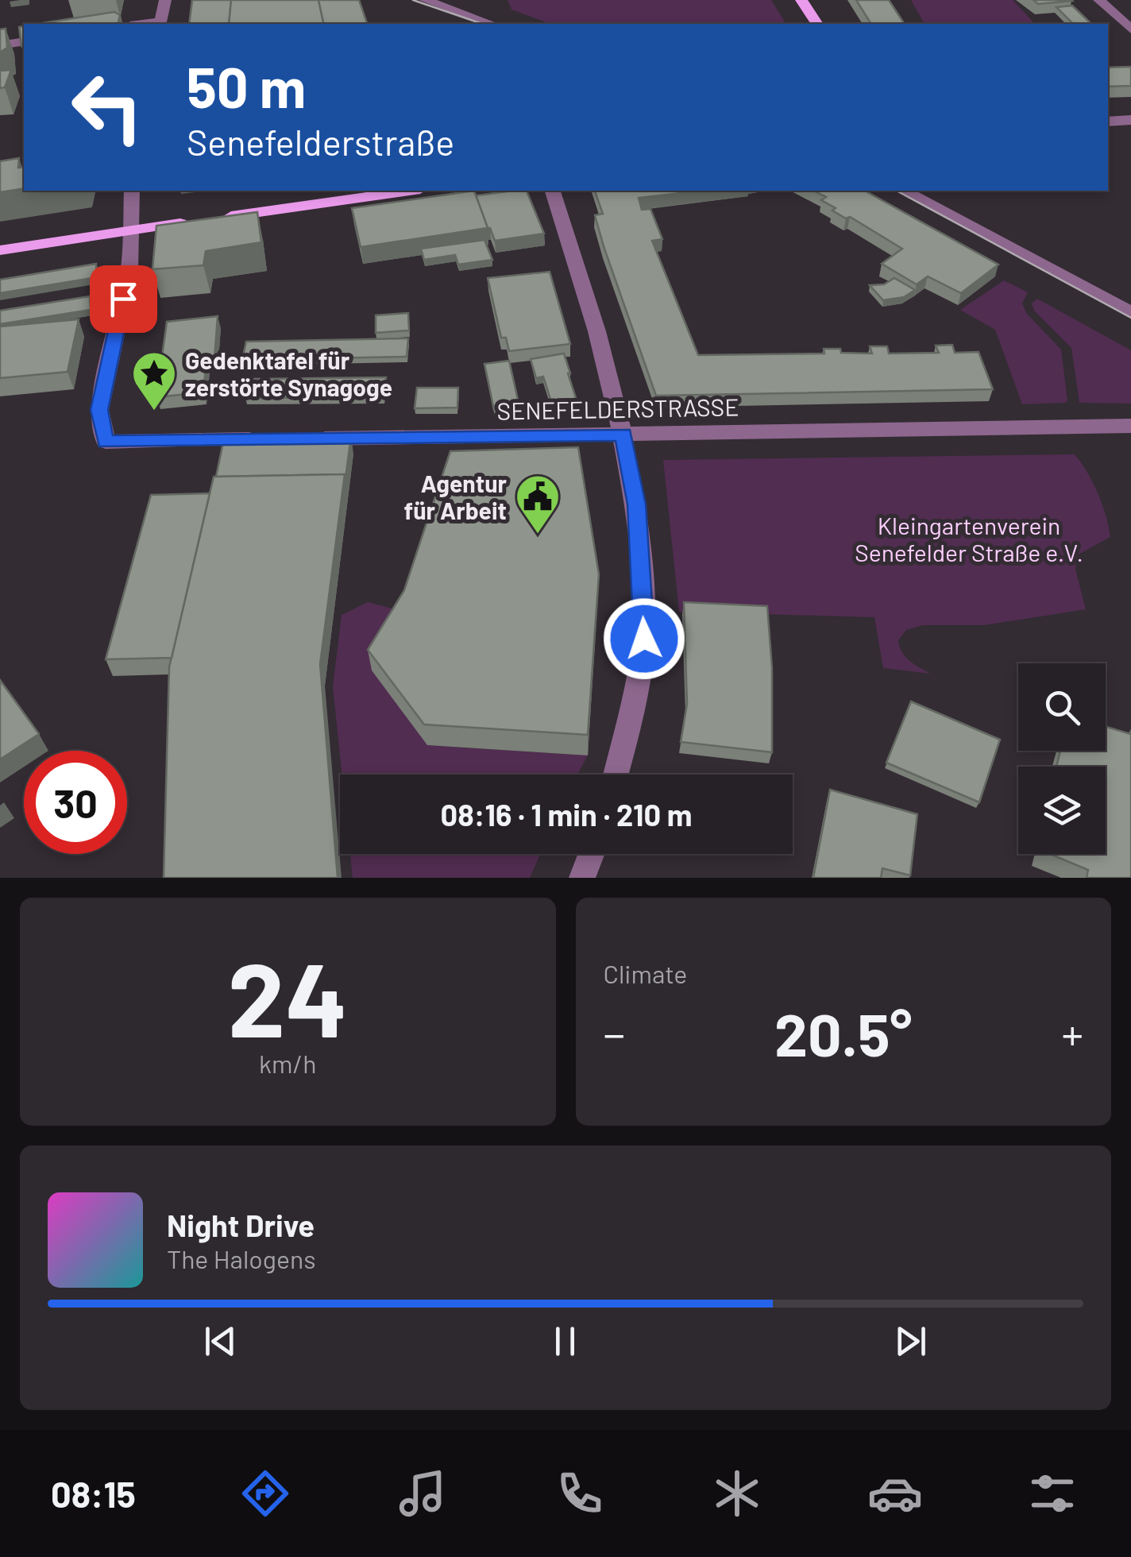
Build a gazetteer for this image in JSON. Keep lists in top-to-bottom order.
{
  "streets": {
    "street": ["SENEFELDERSTRASSE"]
  },
  "parks": ["Kleingartenverein Senefelder Straße e.V."],
  "places": {
    "place": ["Gedenktafel für zerstörte Synagoge"],
    "public building": ["Agentur für Arbeit"]
  },
  "page": {
    "turn": ["50 m", "Senefelderstraße"],
    "limit": "30",
    "trip": "08:16 · 1 min · 210 m",
    "tile": [
      ["24", "km/h"],
      "Climate"
    ],
    "heat": ["−", "20.5°", "+"],
    "song": ["Night Drive", "The Halogens"],
    "tabs": "08:15"
  }
}
